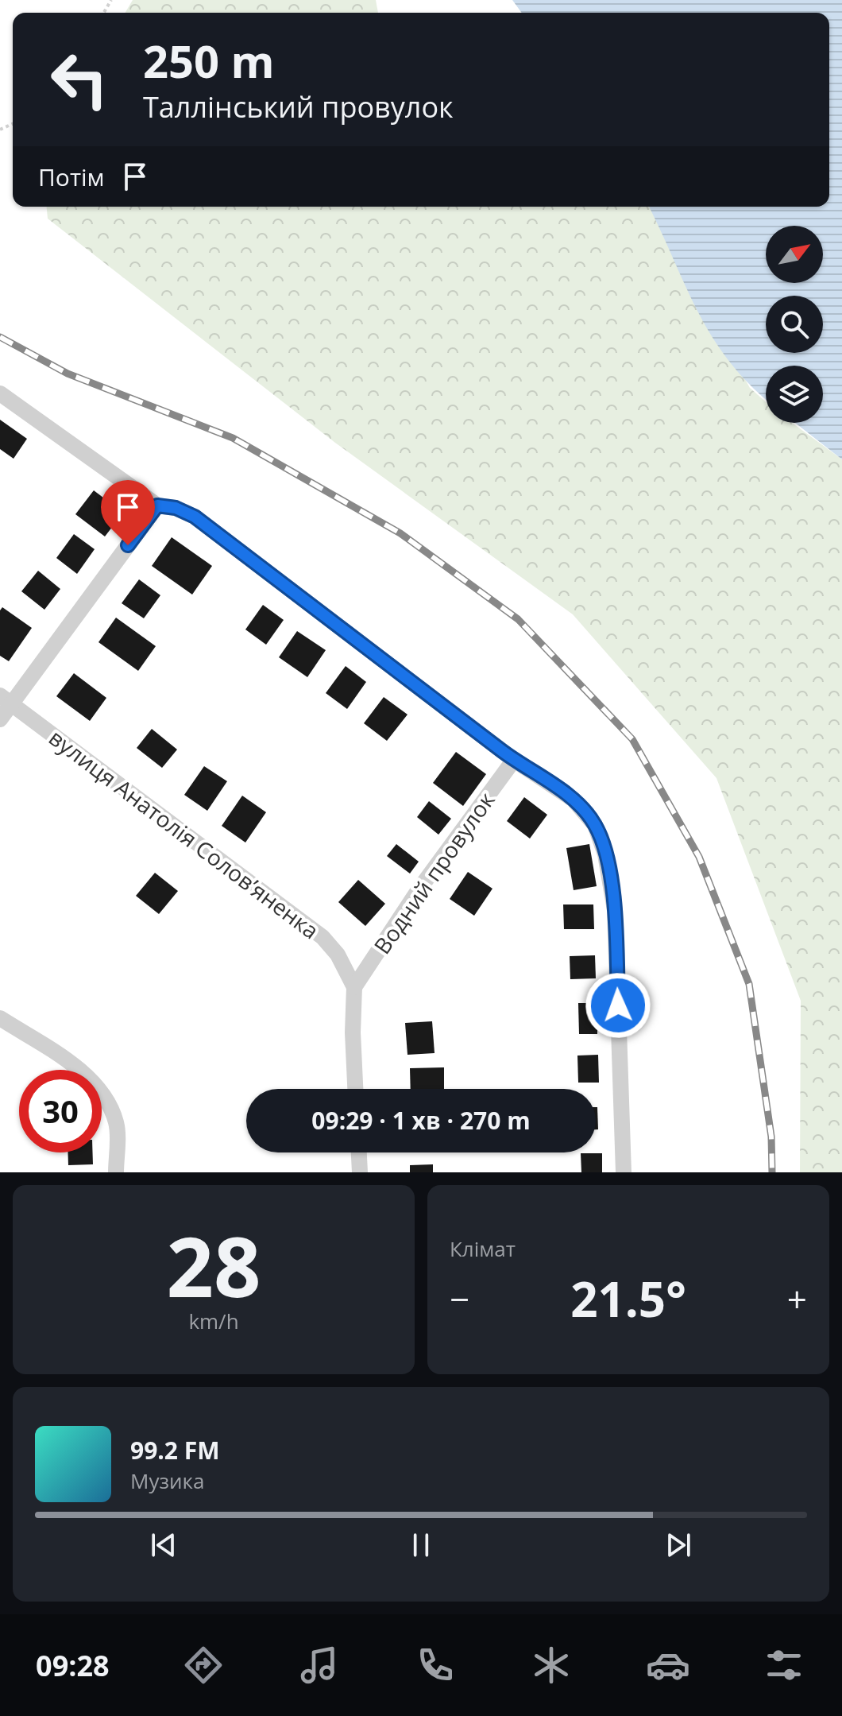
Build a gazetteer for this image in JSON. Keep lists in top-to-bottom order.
{
  "streets": {
    "street": ["вулиця Анатолія Солов’яненка", "Водний провулок"]
  },
  "crossings": [
    ["вулиця Анатолія Солов’яненка", "Водний провулок"]
  ],
  "north": "top right",
  "page": {
    "turn": ["250 m", "Таллінський провулок"],
    "then": "Потім",
    "limit": "30",
    "trip": "09:29 · 1 хв · 270 m",
    "tile": [
      ["28", "km/h"],
      "Клімат"
    ],
    "heat": ["−", "21.5°", "+"],
    "song": ["99.2 FM", "Музика"],
    "tabs": "09:28"
  }
}
